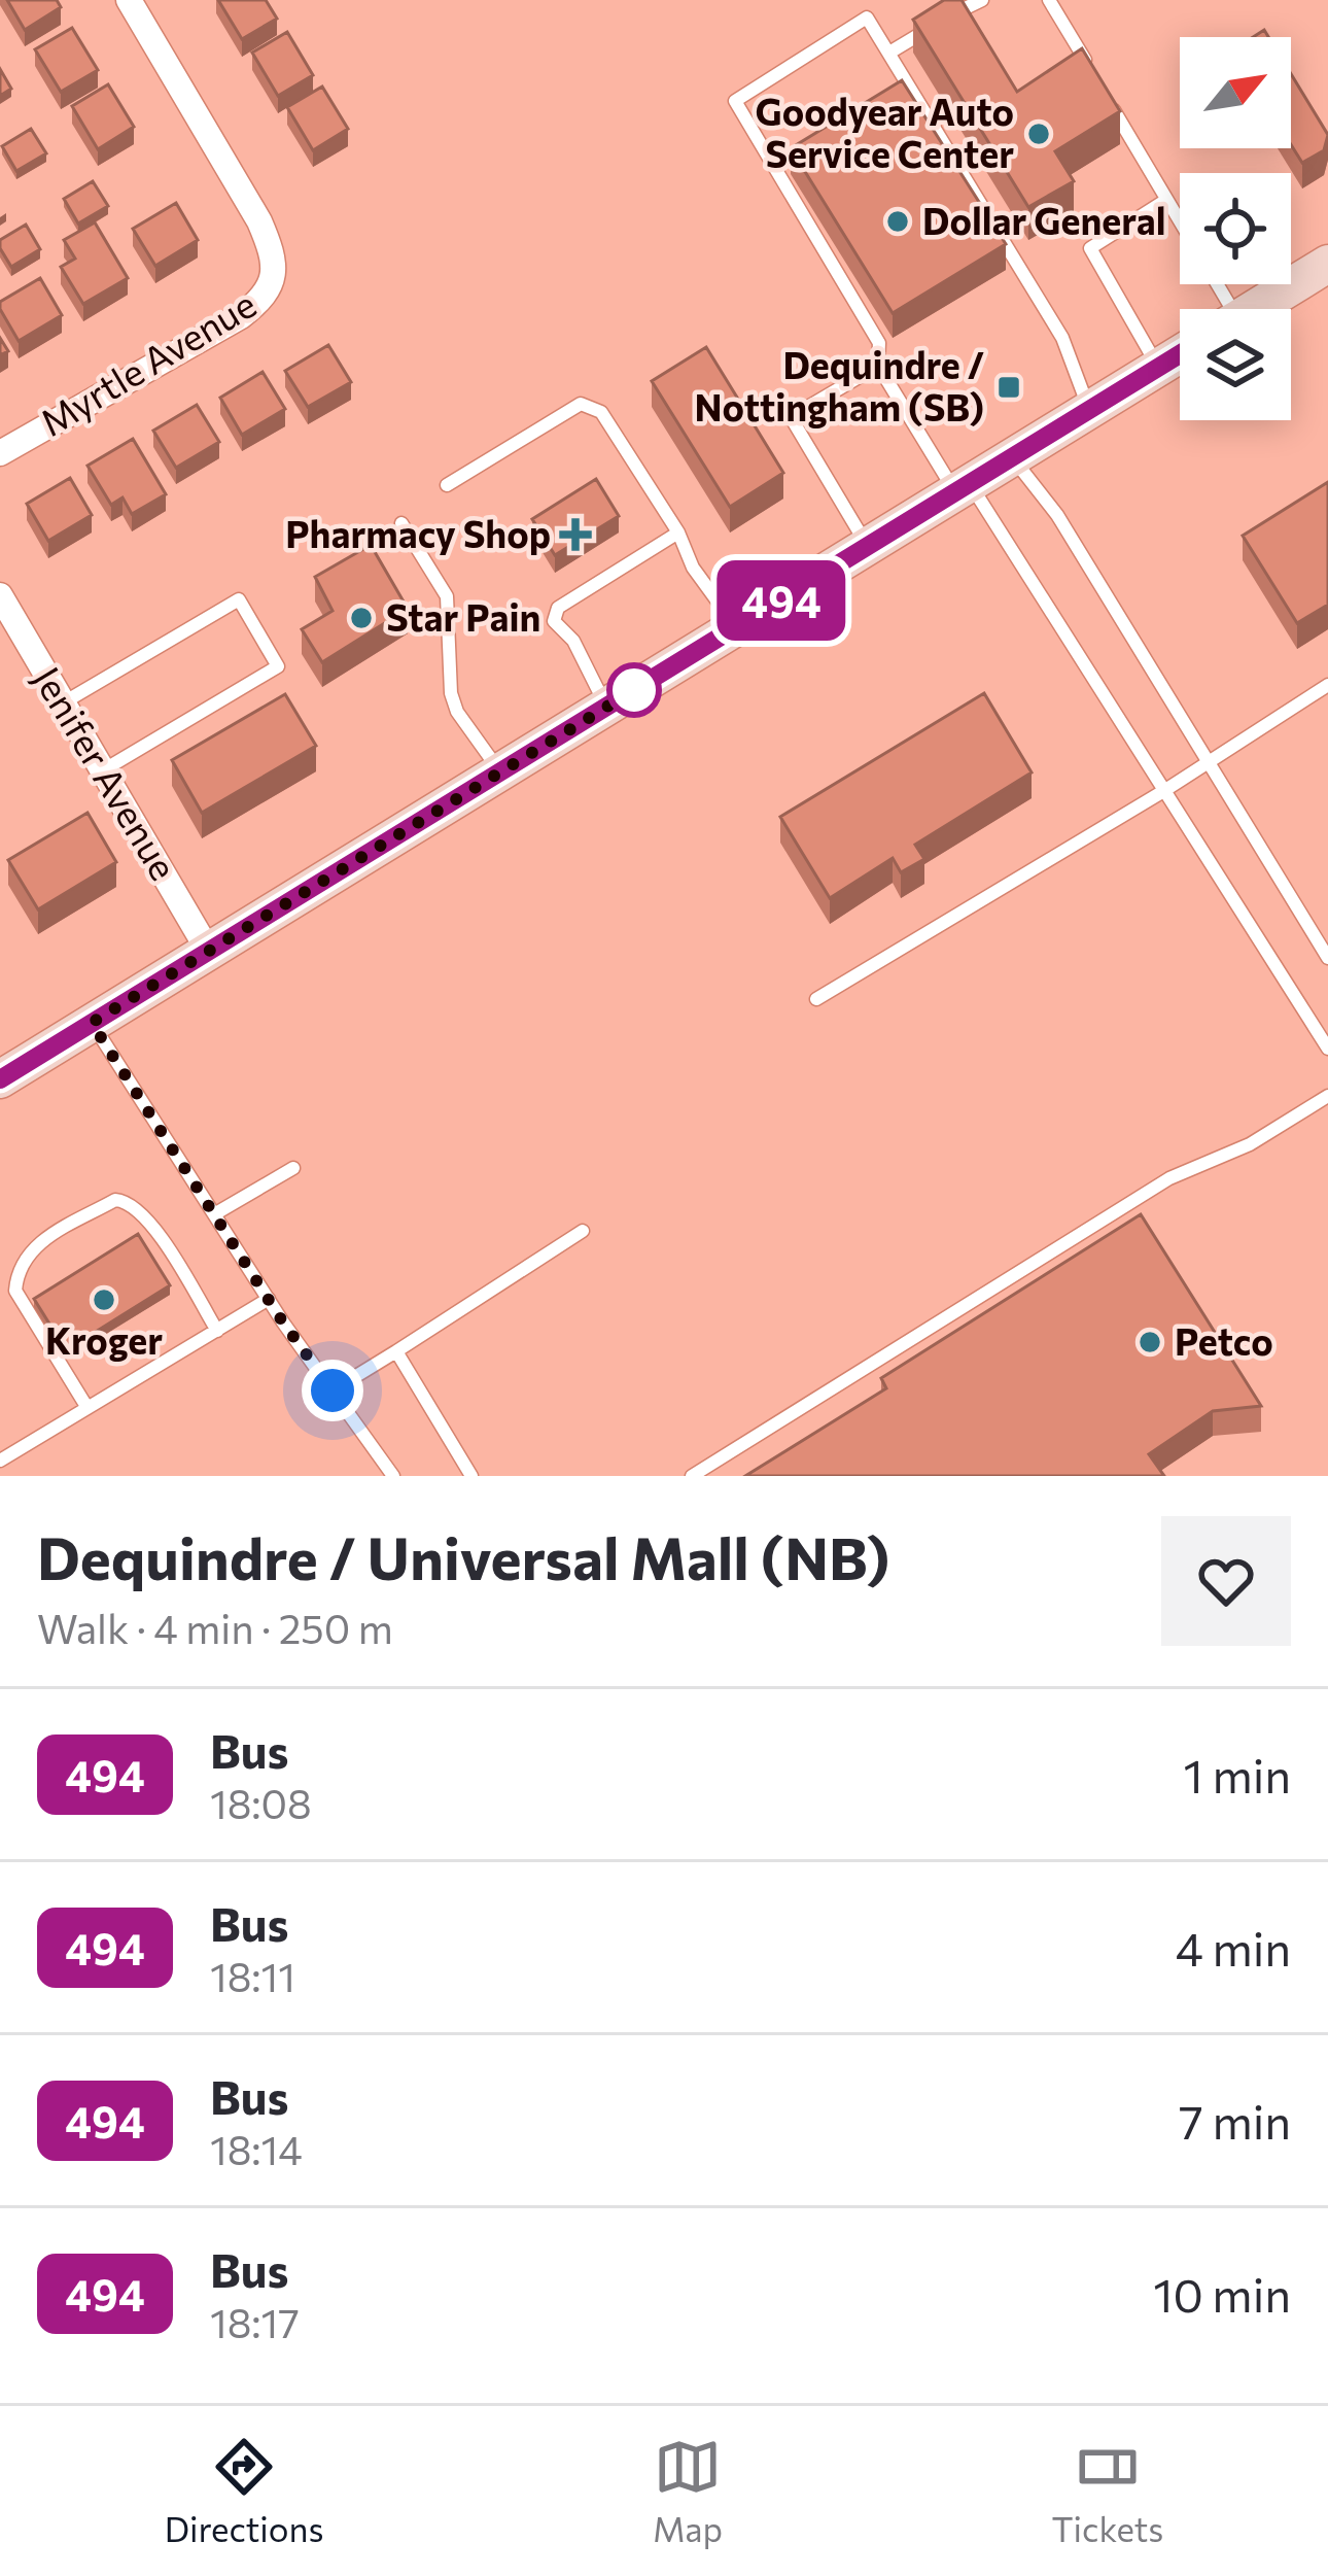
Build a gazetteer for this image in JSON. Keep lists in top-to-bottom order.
{
  "streets": {
    "street": ["Myrtle Avenue", "Jenifer Avenue"]
  },
  "places": {
    "other": [
      "Goodyear Auto Service Center",
      "Dollar General",
      "Star Pain",
      "Kroger",
      "Petco"
    ],
    "transit": ["Dequindre / Nottingham (SB)"],
    "health": ["Pharmacy Shop"]
  },
  "lines": ["bus line 494"],
  "north": "top right",
  "page": {
    "on_map": "494",
    "heading": ["Dequindre / Universal Mall (NB)", "Walk · 4 min · 250 m"],
    "list": [
      {
        "mark": "494",
        "name": "Bus",
        "note": "18:08",
        "value": "1 min"
      },
      {
        "mark": "494",
        "name": "Bus",
        "note": "18:11",
        "value": "4 min"
      },
      {
        "mark": "494",
        "name": "Bus",
        "note": "18:14",
        "value": "7 min"
      },
      {
        "mark": "494",
        "name": "Bus",
        "note": "18:17",
        "value": "10 min"
      }
    ],
    "tabs": ["Directions", "Map", "Tickets"]
  }
}
